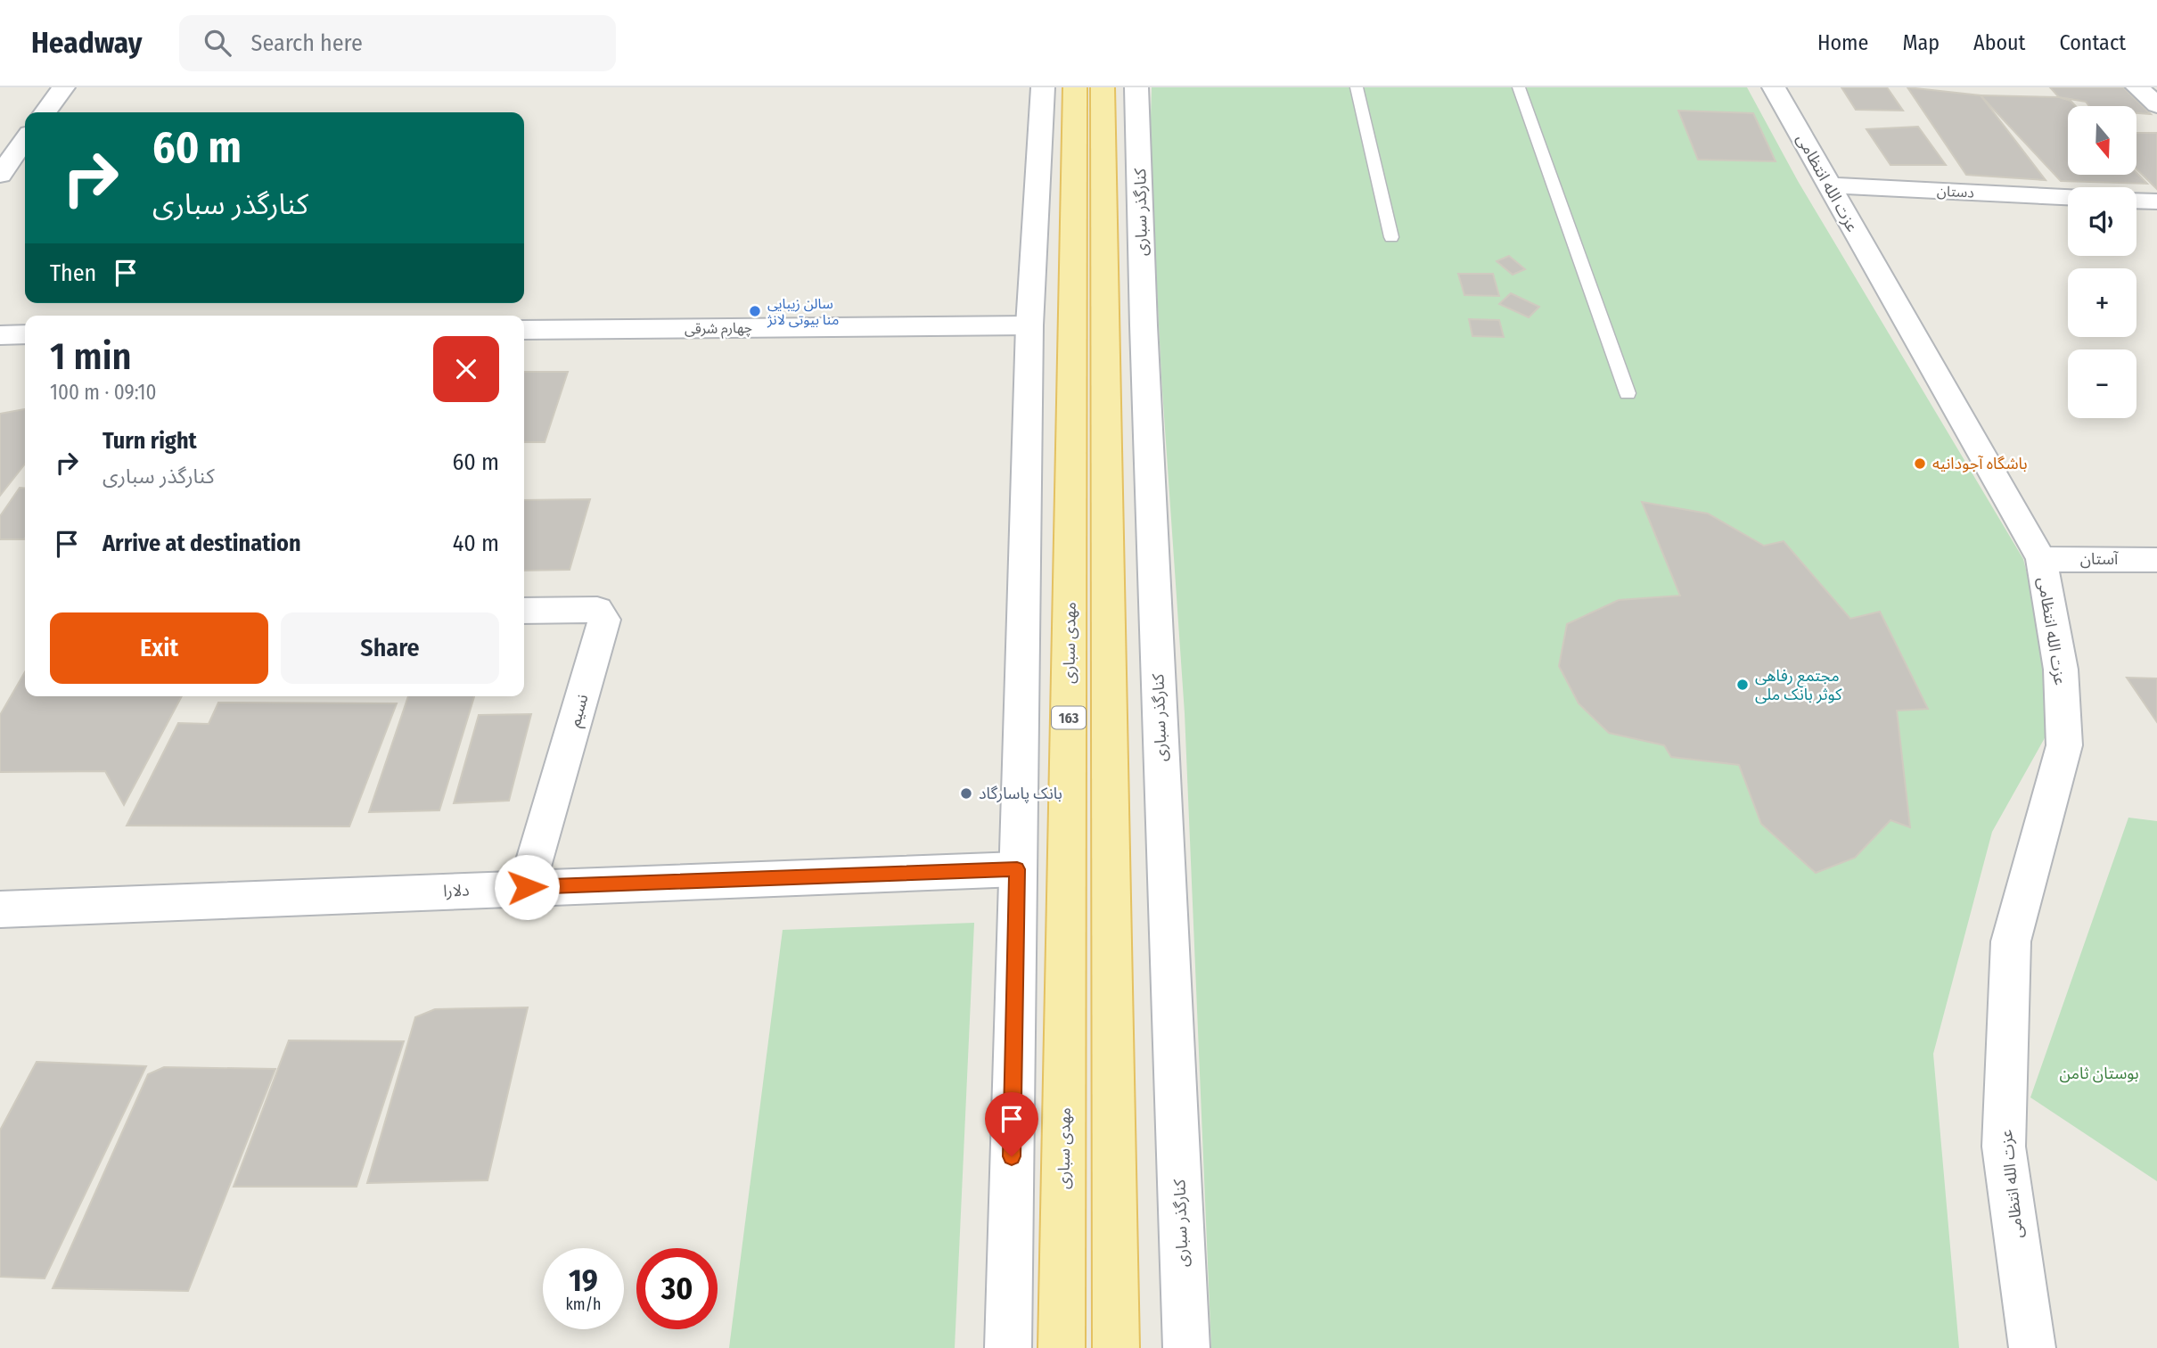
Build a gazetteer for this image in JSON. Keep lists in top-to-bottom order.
{
  "streets": {
    "main road": ["مهدی سباری", "163"],
    "street": [
      "عزت الله انتظامی",
      "دستان",
      "کنارگذر سباری",
      "چهارم شرقی",
      "آستان",
      "نسیم",
      "دلارا"
    ]
  },
  "crossings": [
    ["عزت الله انتظامی", "دستان"],
    ["عزت الله انتظامی", "آستان"],
    ["نسیم", "دلارا"]
  ],
  "parks": ["بوستان ثامن"],
  "places": [
    "سالن زیبایی منا بیوتی لانژ",
    "باشگاه آجودانیه",
    "مجتمع رفاهی کوثر بانک ملی",
    "بانک پاسارگاد"
  ],
  "north": "bottom",
  "page": {
    "header": "Headway",
    "search": "Search here",
    "nav": [
      "Home",
      "Map",
      "About",
      "Contact"
    ],
    "map_buttons": ["+", "−"],
    "turn": ["60 m", "کنارگذر سباری"],
    "then": "Then",
    "heading": ["1 min", "100 m · 09:10"],
    "list": [
      {
        "name": "Turn right",
        "note": "کنارگذر سباری",
        "value": "60 m"
      },
      {
        "name": "Arrive at destination",
        "value": "40 m"
      }
    ],
    "buttons": ["Exit", "Share"],
    "speed": "19 km/h",
    "limit": "30"
  }
}
